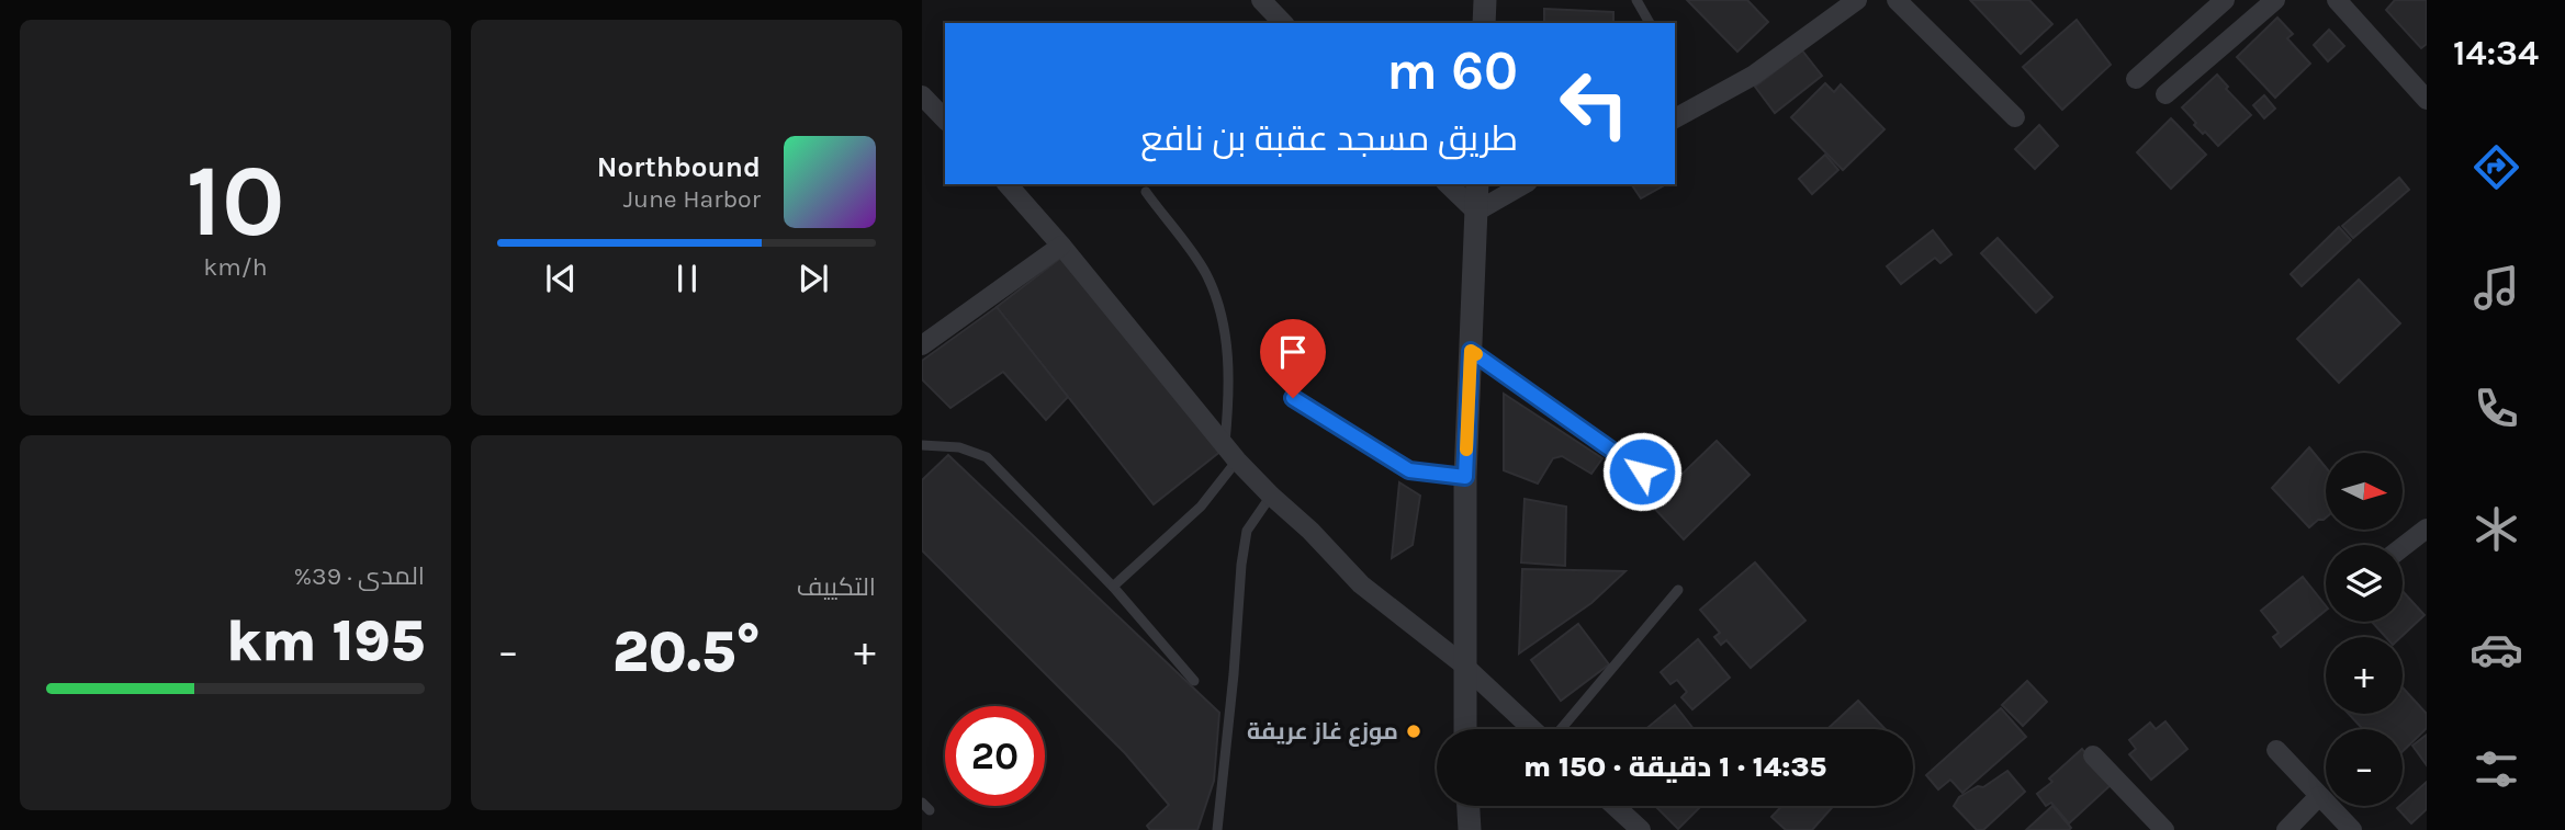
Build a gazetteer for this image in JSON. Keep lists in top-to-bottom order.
{
  "places": ["موزع غاز عريفة"],
  "north": "right",
  "page": {
    "tabs": "14:34",
    "tile": [
      ["10", "km/h"],
      "التكييف",
      ["المدى · 39%", "195 km"]
    ],
    "turn": ["60 m", "طريق مسجد عقبة بن نافع"],
    "song": ["Northbound", "June Harbor"],
    "map_buttons": ["+", "−"],
    "heat": ["−", "20.5°", "+"],
    "limit": "20",
    "trip": "14:35 · 1 دقيقة · 150 m"
  }
}
